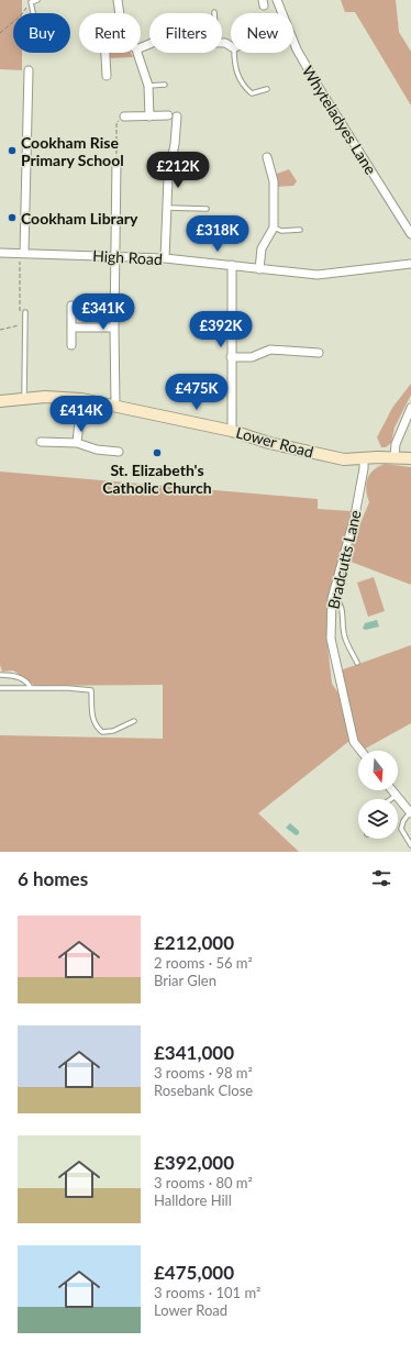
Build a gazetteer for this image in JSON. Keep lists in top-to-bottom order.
{
  "streets": {
    "street": [
      "Whyteladyes Lane",
      "High Road",
      "Lower Road",
      "Bradcutts Lane"
    ]
  },
  "crossings": [
    ["Lower Road", "Bradcutts Lane"]
  ],
  "places": ["Cookham Rise Primary School", "Cookham Library", "St. Elizabeth's Catholic Church"],
  "north": "bottom",
  "page": {
    "chip": [
      "Buy",
      "Rent",
      "Filters",
      "New"
    ],
    "price": [
      "£212K",
      "£318K",
      "£341K",
      "£392K",
      "£475K",
      "£414K"
    ],
    "heading": "6 homes",
    "list": [
      {
        "name": "£212,000",
        "note": "2 rooms · 56 m² · Briar Glen"
      },
      {
        "name": "£341,000",
        "note": "3 rooms · 98 m² · Rosebank Close"
      },
      {
        "name": "£392,000",
        "note": "3 rooms · 80 m² · Halldore Hill"
      },
      {
        "name": "£475,000",
        "note": "3 rooms · 101 m² · Lower Road"
      }
    ]
  }
}
